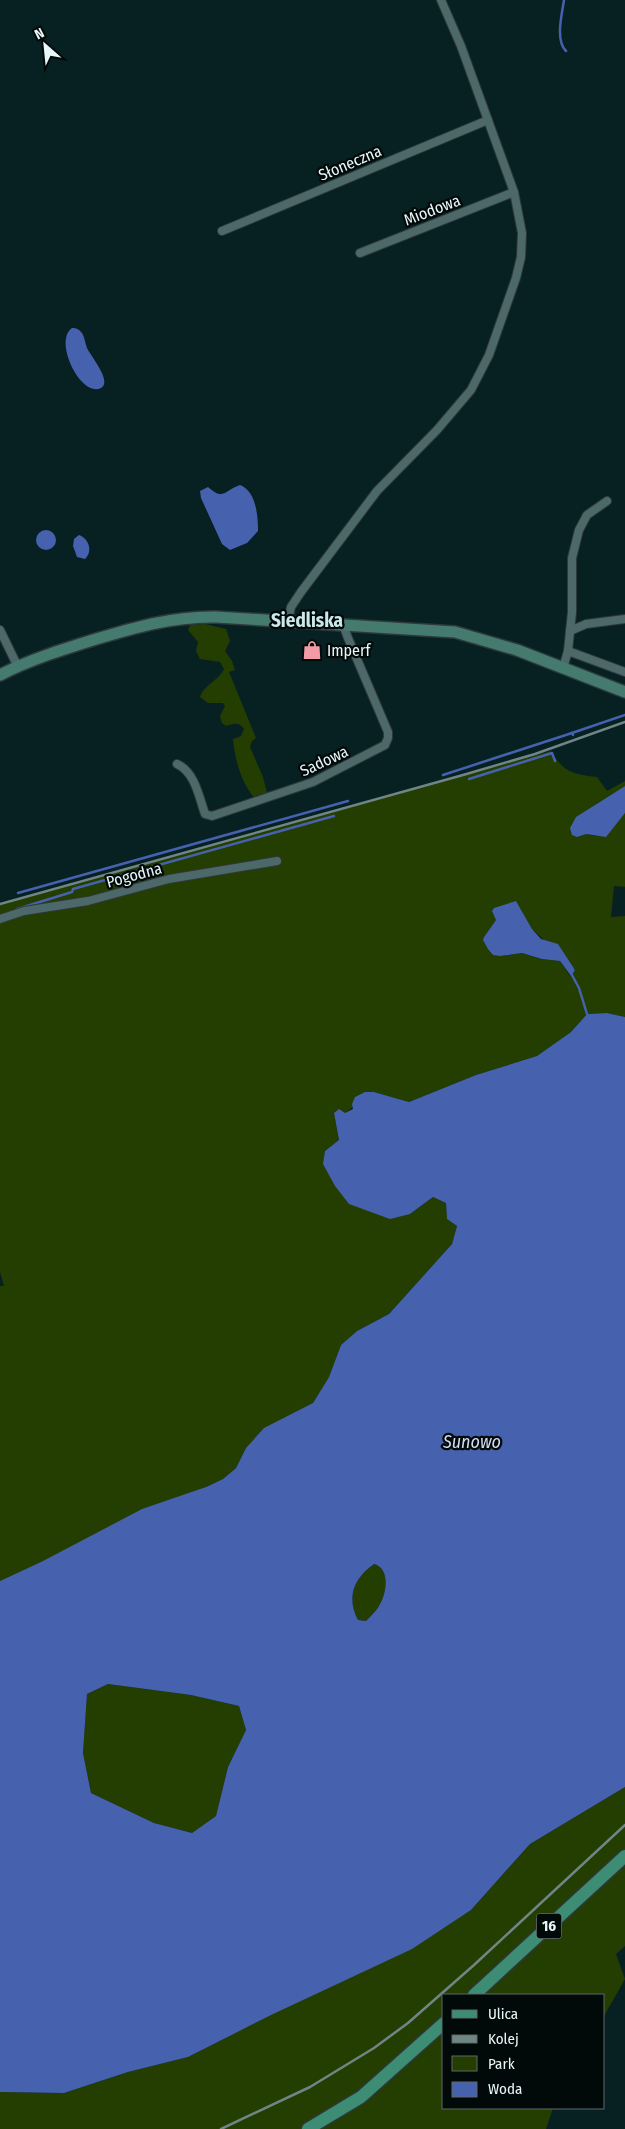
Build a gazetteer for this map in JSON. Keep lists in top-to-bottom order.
{
  "streets": {
    "main road": ["16"],
    "street": [
      "Słoneczna",
      "Miodowa",
      "Sadowa",
      "Pogodna"
    ]
  },
  "districts": ["Siedliska"],
  "water": ["Sunowo"],
  "places": {
    "shop": ["Imperf"]
  },
  "legend": [
    "Ulica",
    "Kolej",
    "Park",
    "Woda"
  ],
  "north": "top left"
}
